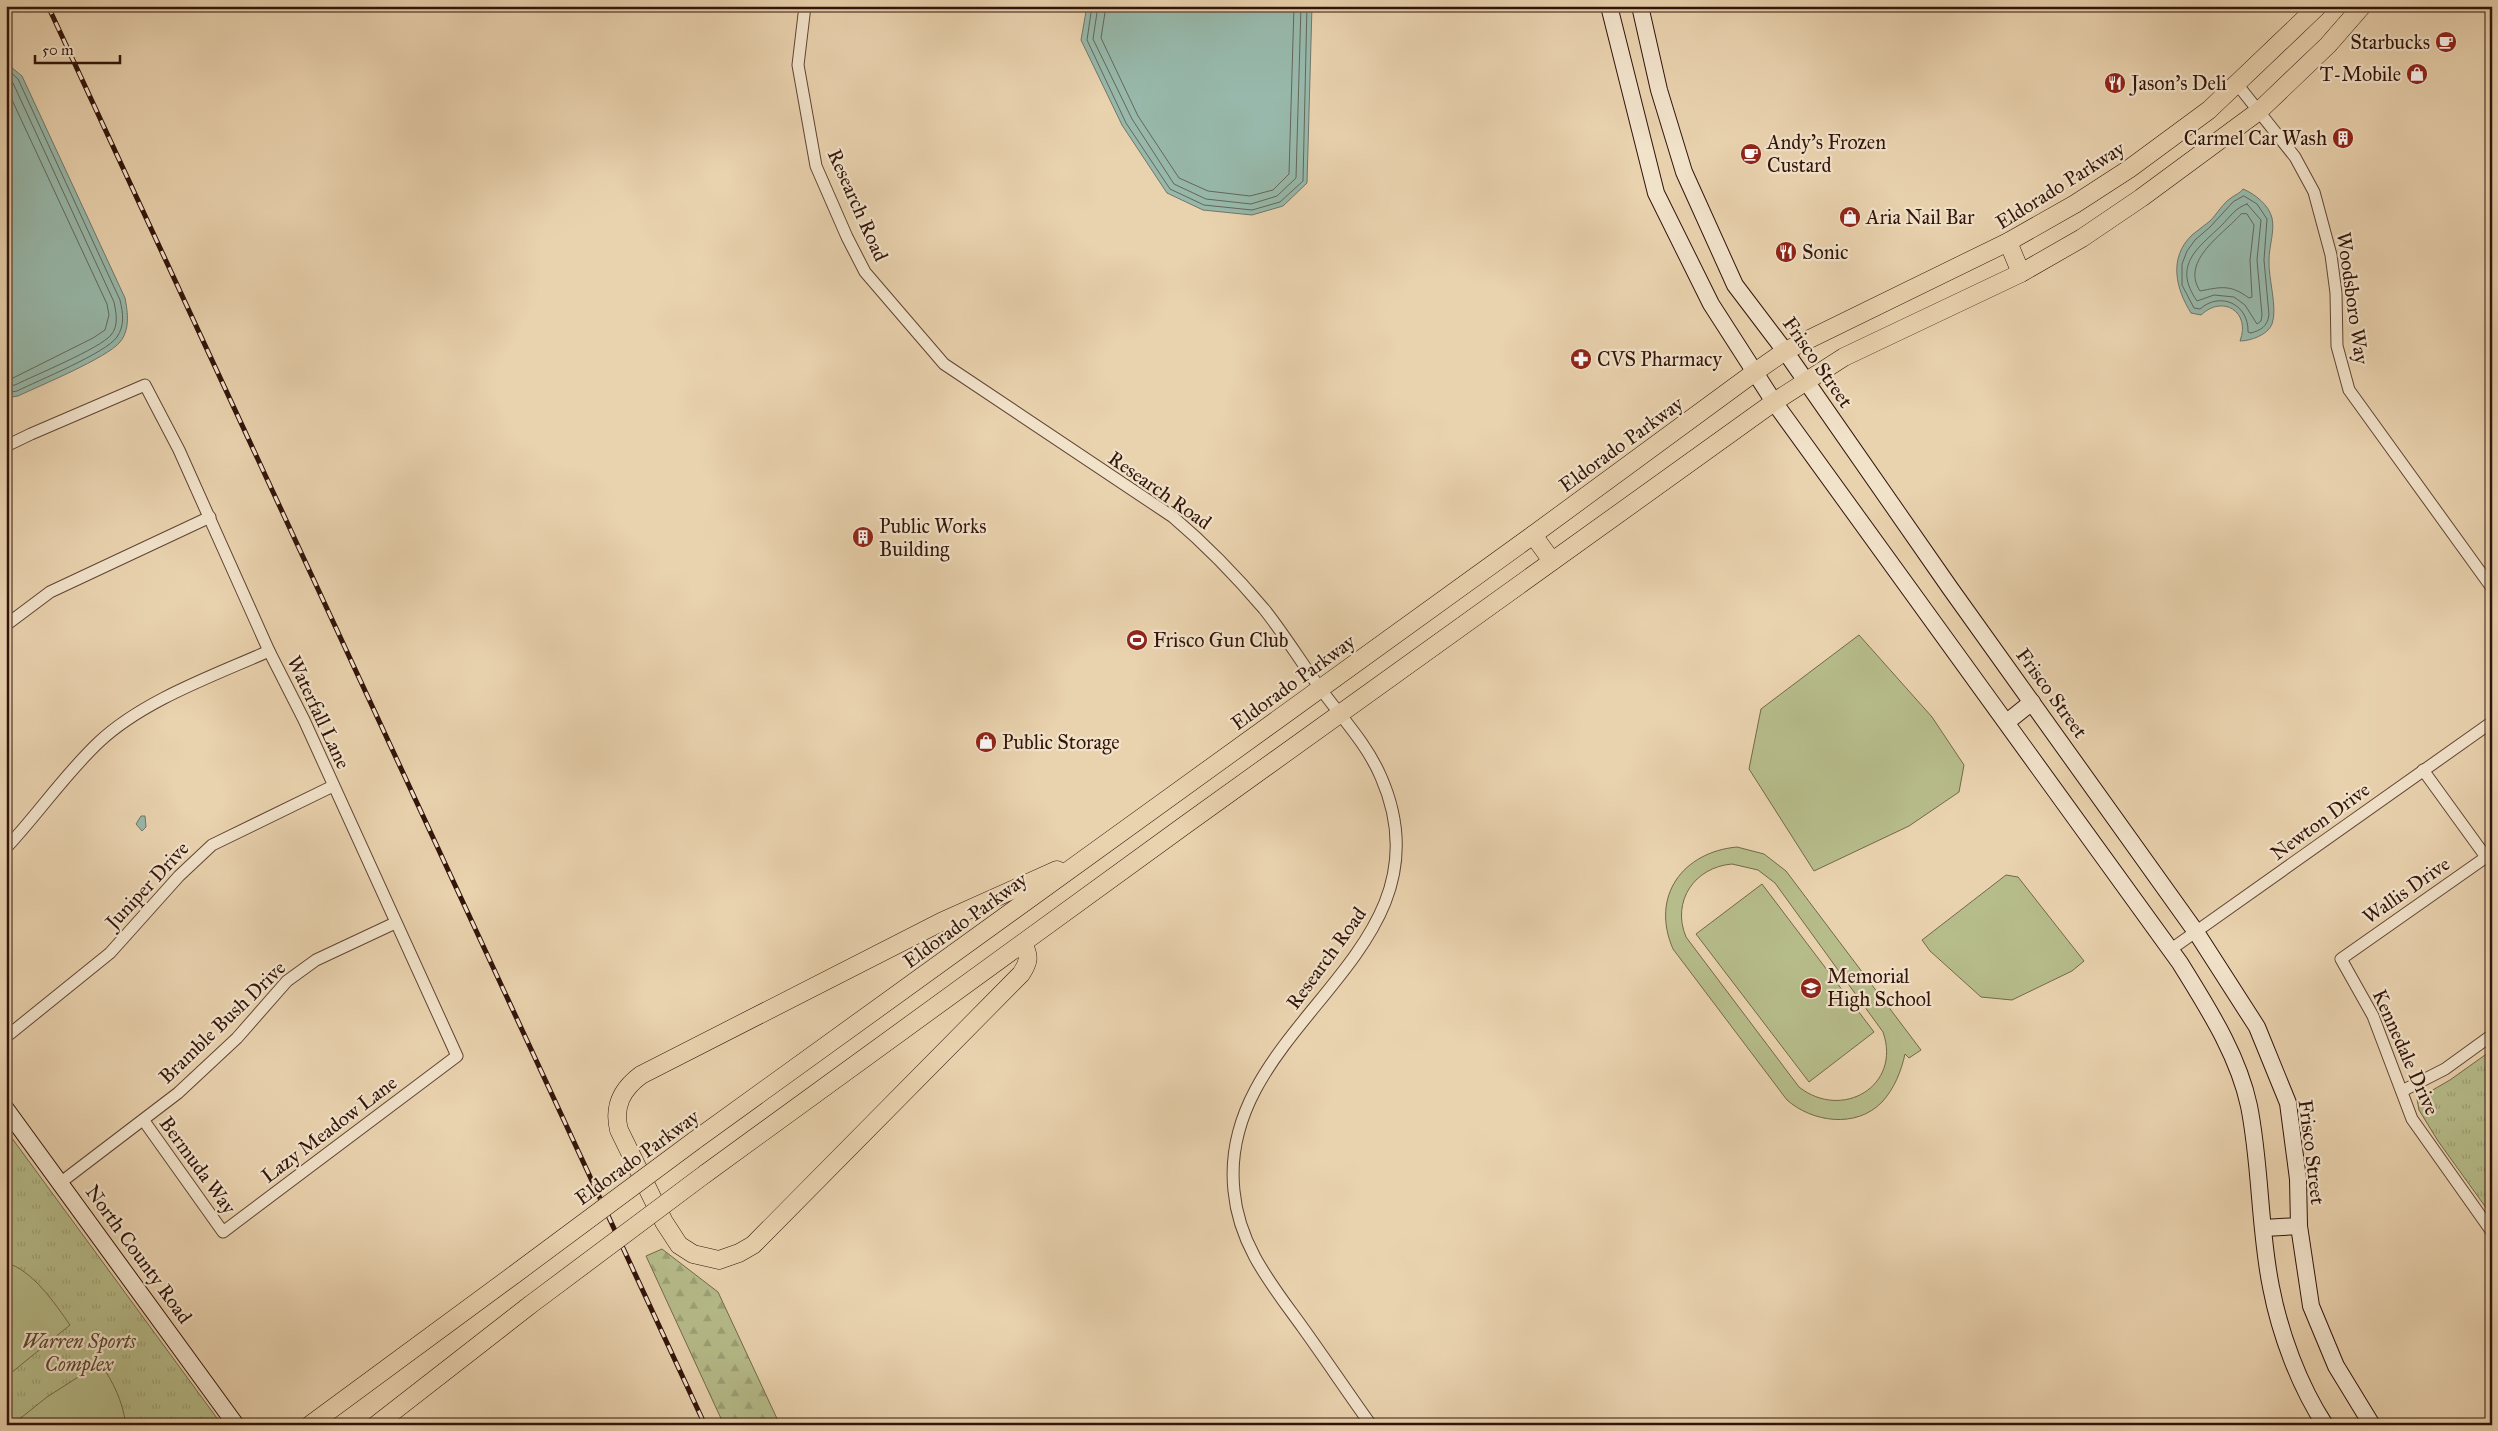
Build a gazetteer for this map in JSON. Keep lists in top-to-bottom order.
{
  "streets": {
    "main road": ["Eldorado Parkway"],
    "street": [
      "Research Road",
      "Woodsboro Way",
      "Frisco Street",
      "Waterfall Lane",
      "Newton Drive",
      "Juniper Drive",
      "Wallis Drive",
      "Bramble Bush Drive",
      "Kennedale Drive",
      "Lazy Meadow Lane",
      "Bermuda Way",
      "North County Road"
    ]
  },
  "crossings": [
    ["Eldorado Parkway", "Research Road"],
    ["Eldorado Parkway", "Woodsboro Way"],
    ["Eldorado Parkway", "Frisco Street"],
    ["Frisco Street", "Newton Drive"],
    ["Waterfall Lane", "Juniper Drive"],
    ["Waterfall Lane", "Bramble Bush Drive"],
    ["Waterfall Lane", "Lazy Meadow Lane"],
    ["Wallis Drive", "Kennedale Drive"],
    ["Bramble Bush Drive", "Bermuda Way"],
    ["Bramble Bush Drive", "North County Road"],
    ["Lazy Meadow Lane", "Bermuda Way"]
  ],
  "parks": ["Warren Sports Complex"],
  "places": {
    "cafe": ["Starbucks", "Andy's Frozen Custard"],
    "shop": ["T-Mobile", "Aria Nail Bar", "Public Storage"],
    "restaurant": ["Jason's Deli", "Sonic"],
    "building": ["Carmel Car Wash", "Public Works Building"],
    "pharmacy": ["CVS Pharmacy"],
    "sports": ["Frisco Gun Club"],
    "school or university": ["Memorial High School"]
  },
  "scale_bar": "50 m"
}
